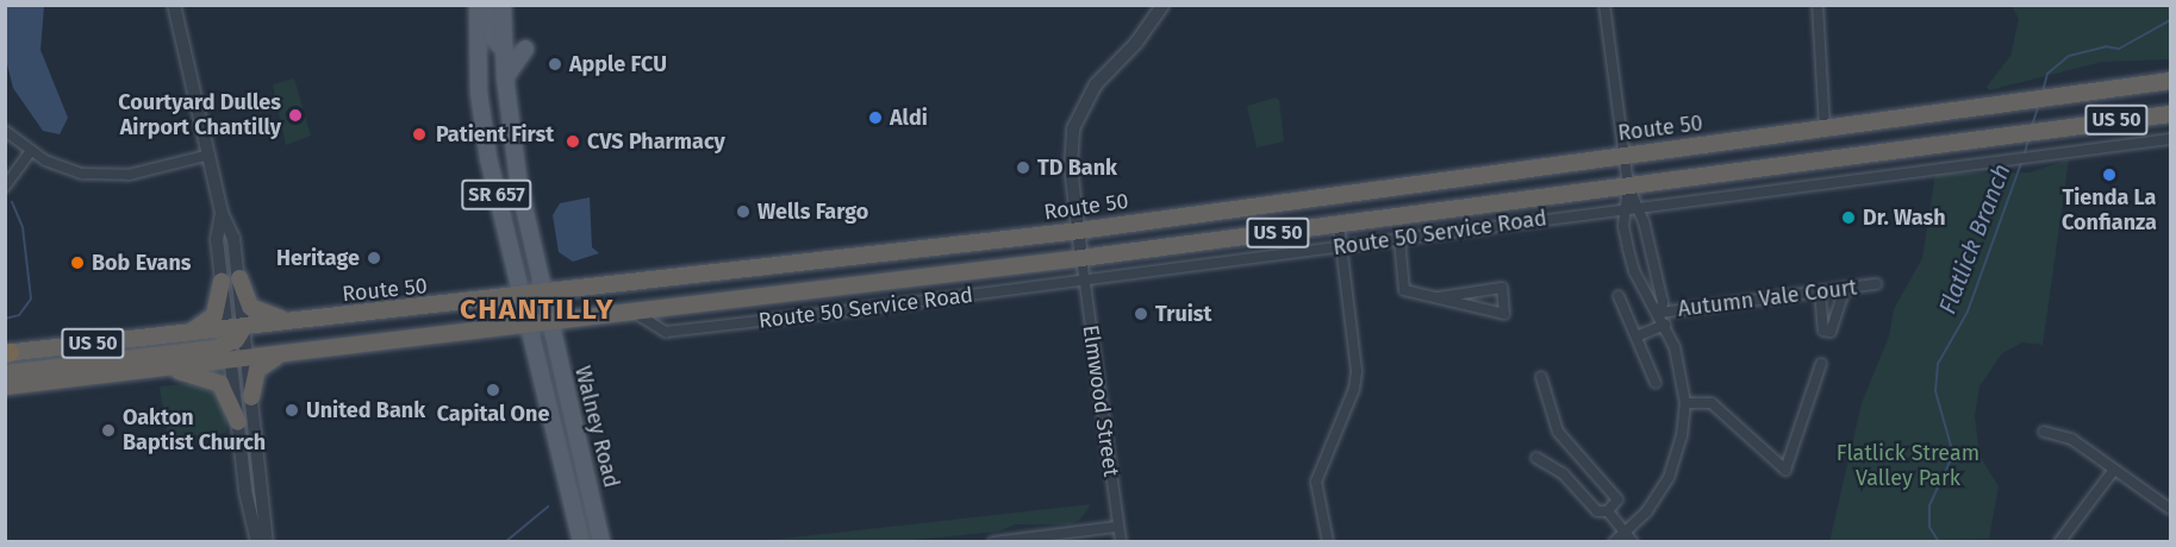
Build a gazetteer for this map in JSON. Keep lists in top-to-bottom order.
{
  "streets": {
    "highway": ["US 50", "Route 50"],
    "main road": ["SR 657", "Walney Road"],
    "street": ["Route 50 Service Road", "Autumn Vale Court", "Elmwood Street"]
  },
  "crossings": [
    ["Route 50", "SR 657"],
    ["Route 50", "Route 50 Service Road"],
    ["Route 50", "Elmwood Street"],
    ["Route 50", "Walney Road"],
    ["SR 657", "Walney Road"],
    ["Route 50 Service Road", "Elmwood Street"]
  ],
  "districts": ["CHANTILLY"],
  "water": ["Flatlick Branch"],
  "parks": ["Flatlick Stream Valley Park"],
  "places": [
    "Apple FCU",
    "Courtyard Dulles Airport Chantilly",
    "Aldi",
    "Patient First",
    "CVS Pharmacy",
    "TD Bank",
    "Tienda La Confianza",
    "Wells Fargo",
    "Dr. Wash",
    "Heritage",
    "Bob Evans",
    "Truist",
    "Capital One",
    "United Bank",
    "Oakton Baptist Church"
  ]
}
